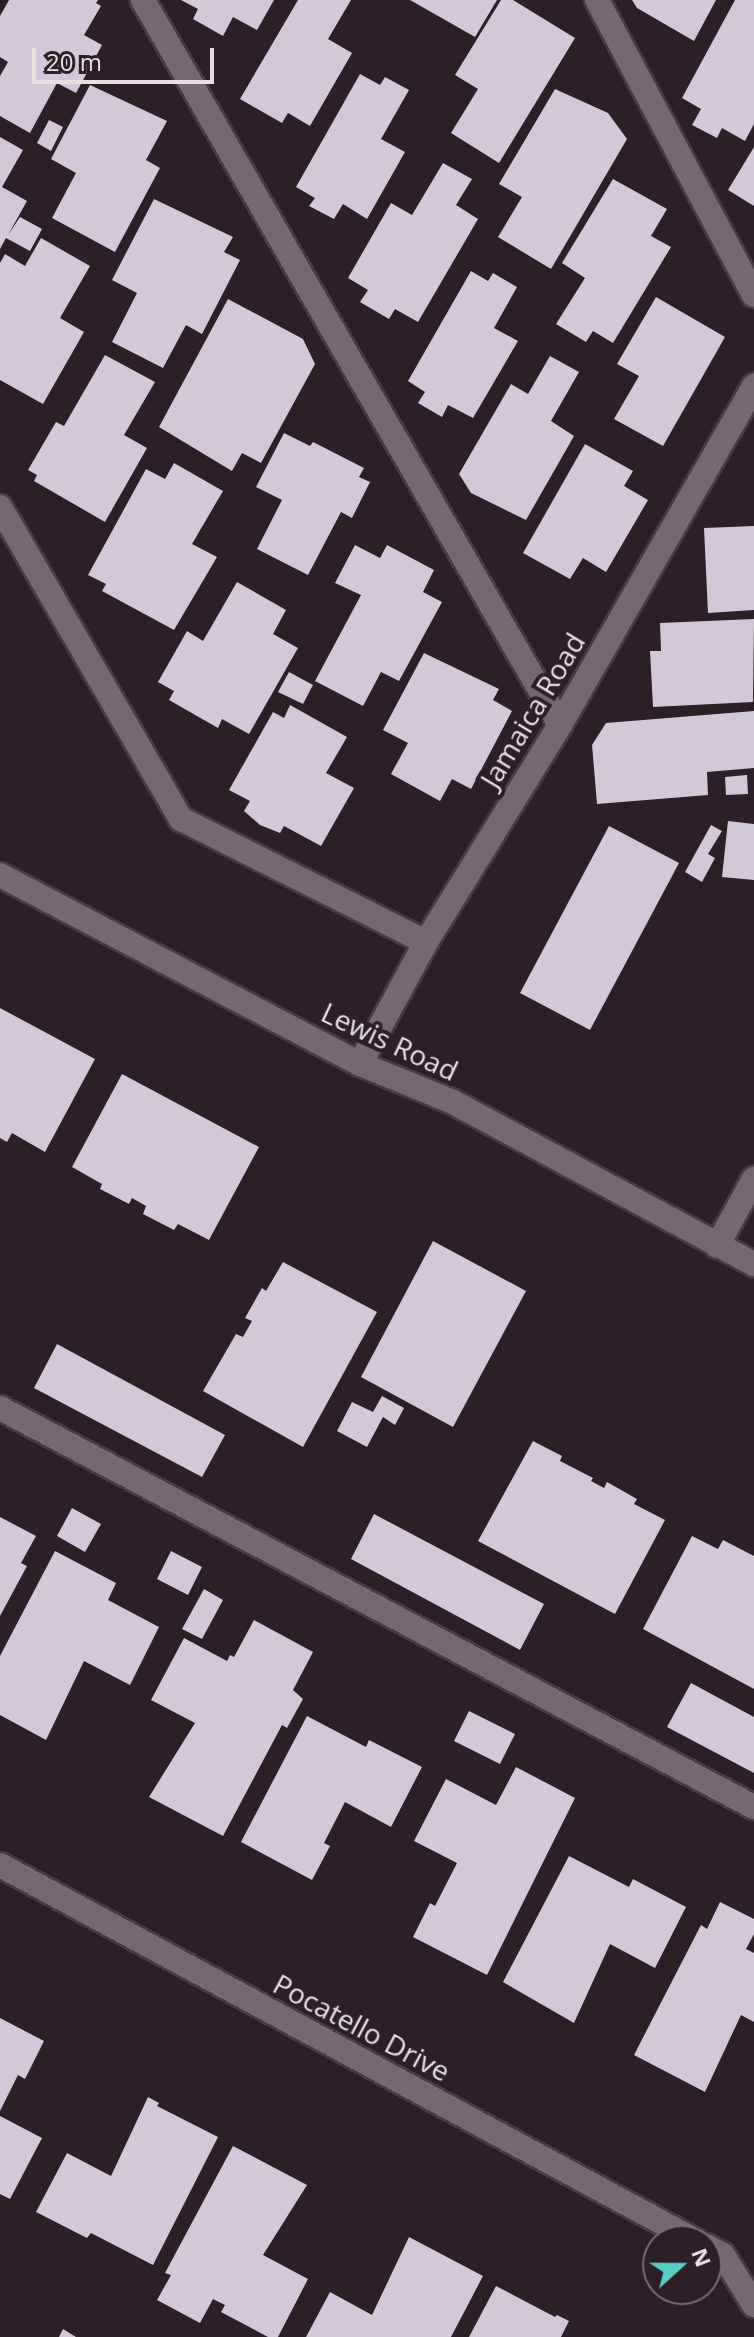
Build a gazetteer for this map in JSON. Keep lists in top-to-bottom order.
{
  "streets": {
    "street": ["Jamaica Road", "Lewis Road", "Pocatello Drive"]
  },
  "crossings": [
    ["Jamaica Road", "Lewis Road"]
  ],
  "scale_bar": "20 m",
  "north": "right"
}
